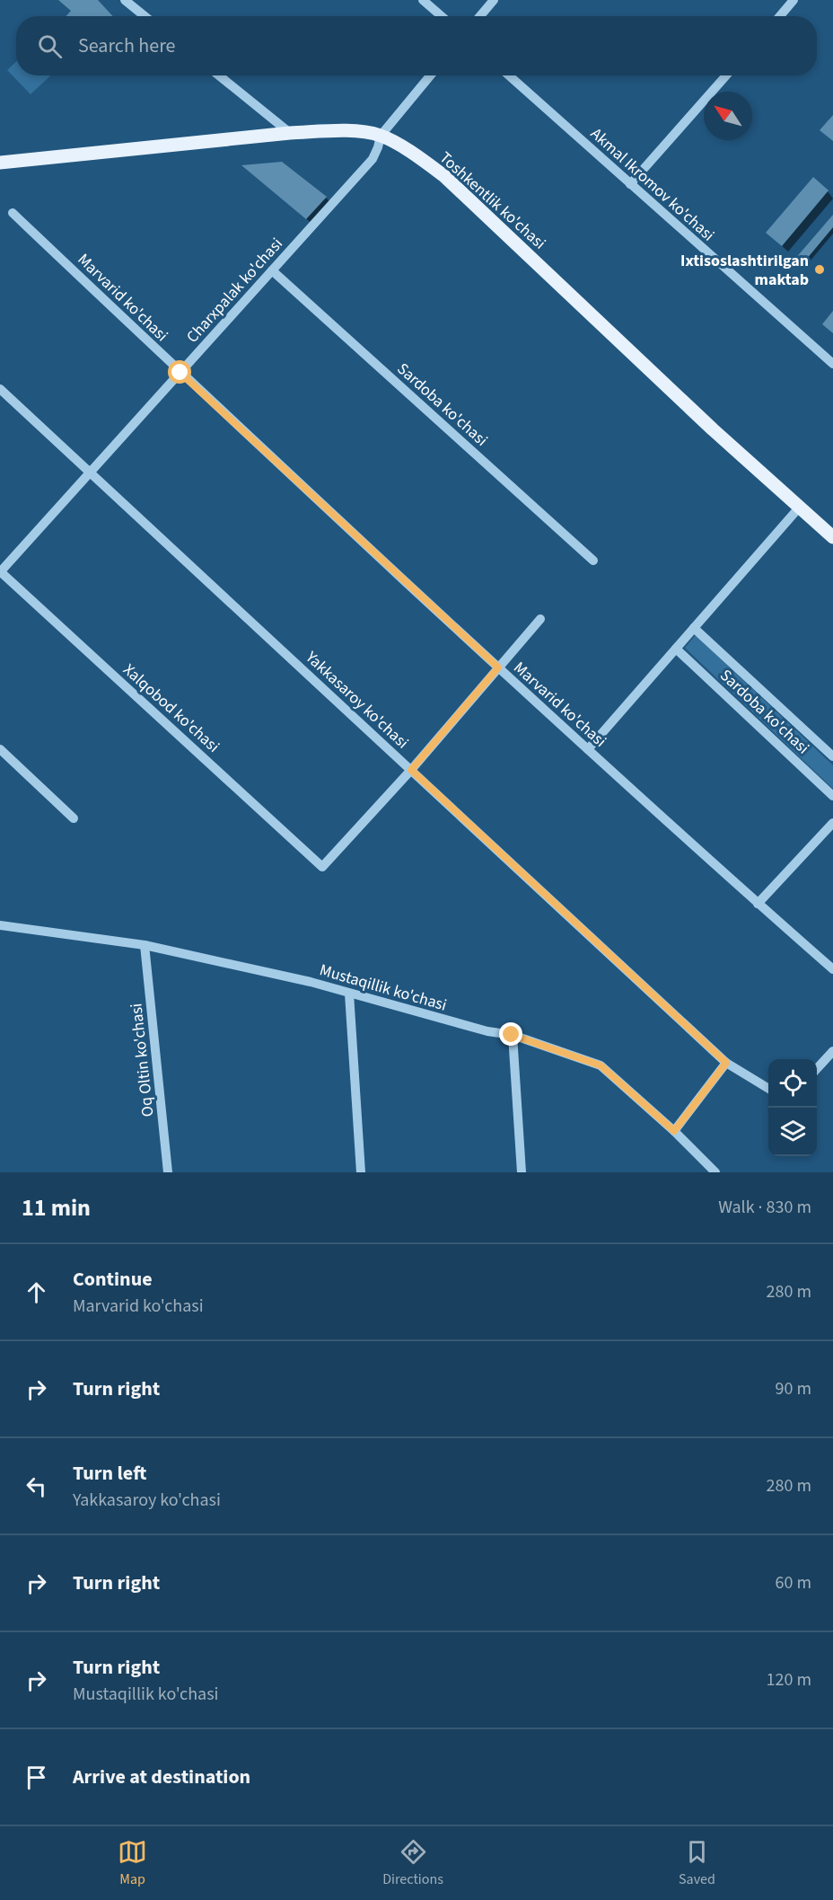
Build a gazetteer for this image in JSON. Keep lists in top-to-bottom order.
{
  "streets": {
    "main road": ["Toshkentlik ko'chasi"],
    "street": [
      "Akmal Ikromov ko'chasi",
      "Charxpalak ko'chasi",
      "Marvarid ko'chasi",
      "Sardoba ko'chasi",
      "Yakkasaroy ko'chasi",
      "Xalqobod ko'chasi",
      "Mustaqillik ko'chasi",
      "Oq Oltin ko'chasi"
    ]
  },
  "crossings": [
    ["Toshkentlik ko'chasi", "Charxpalak ko'chasi"],
    ["Charxpalak ko'chasi", "Marvarid ko'chasi"],
    ["Charxpalak ko'chasi", "Sardoba ko'chasi"],
    ["Charxpalak ko'chasi", "Yakkasaroy ko'chasi"],
    ["Charxpalak ko'chasi", "Xalqobod ko'chasi"],
    ["Yakkasaroy ko'chasi", "Xalqobod ko'chasi"],
    ["Mustaqillik ko'chasi", "Oq Oltin ko'chasi"]
  ],
  "places": ["Ixtisoslashtirilgan maktab"],
  "north": "top left",
  "page": {
    "search": "Search here",
    "heading": ["11 min", "Walk · 830 m"],
    "list": [
      ["Continue", "Marvarid ko'chasi", "280 m"],
      ["Turn right", "90 m"],
      ["Turn left", "Yakkasaroy ko'chasi", "280 m"],
      ["Turn right", "60 m"],
      ["Turn right", "Mustaqillik ko'chasi", "120 m"],
      "Arrive at destination"
    ],
    "nav": ["Map", "Directions", "Saved"]
  }
}
